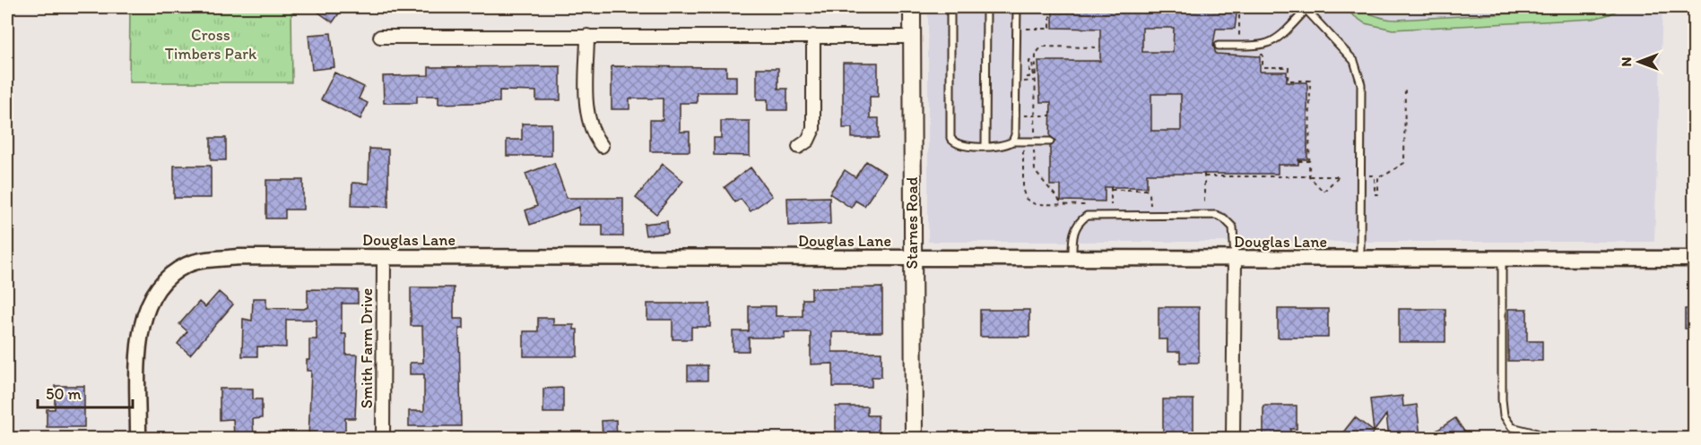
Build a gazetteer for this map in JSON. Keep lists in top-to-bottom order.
{
  "streets": {
    "main road": ["Starnes Road"],
    "street": ["Douglas Lane", "Smith Farm Drive"]
  },
  "crossings": [
    ["Starnes Road", "Douglas Lane"],
    ["Douglas Lane", "Smith Farm Drive"]
  ],
  "parks": ["Cross Timbers Park"],
  "scale_bar": "50 m",
  "north": "left"
}
